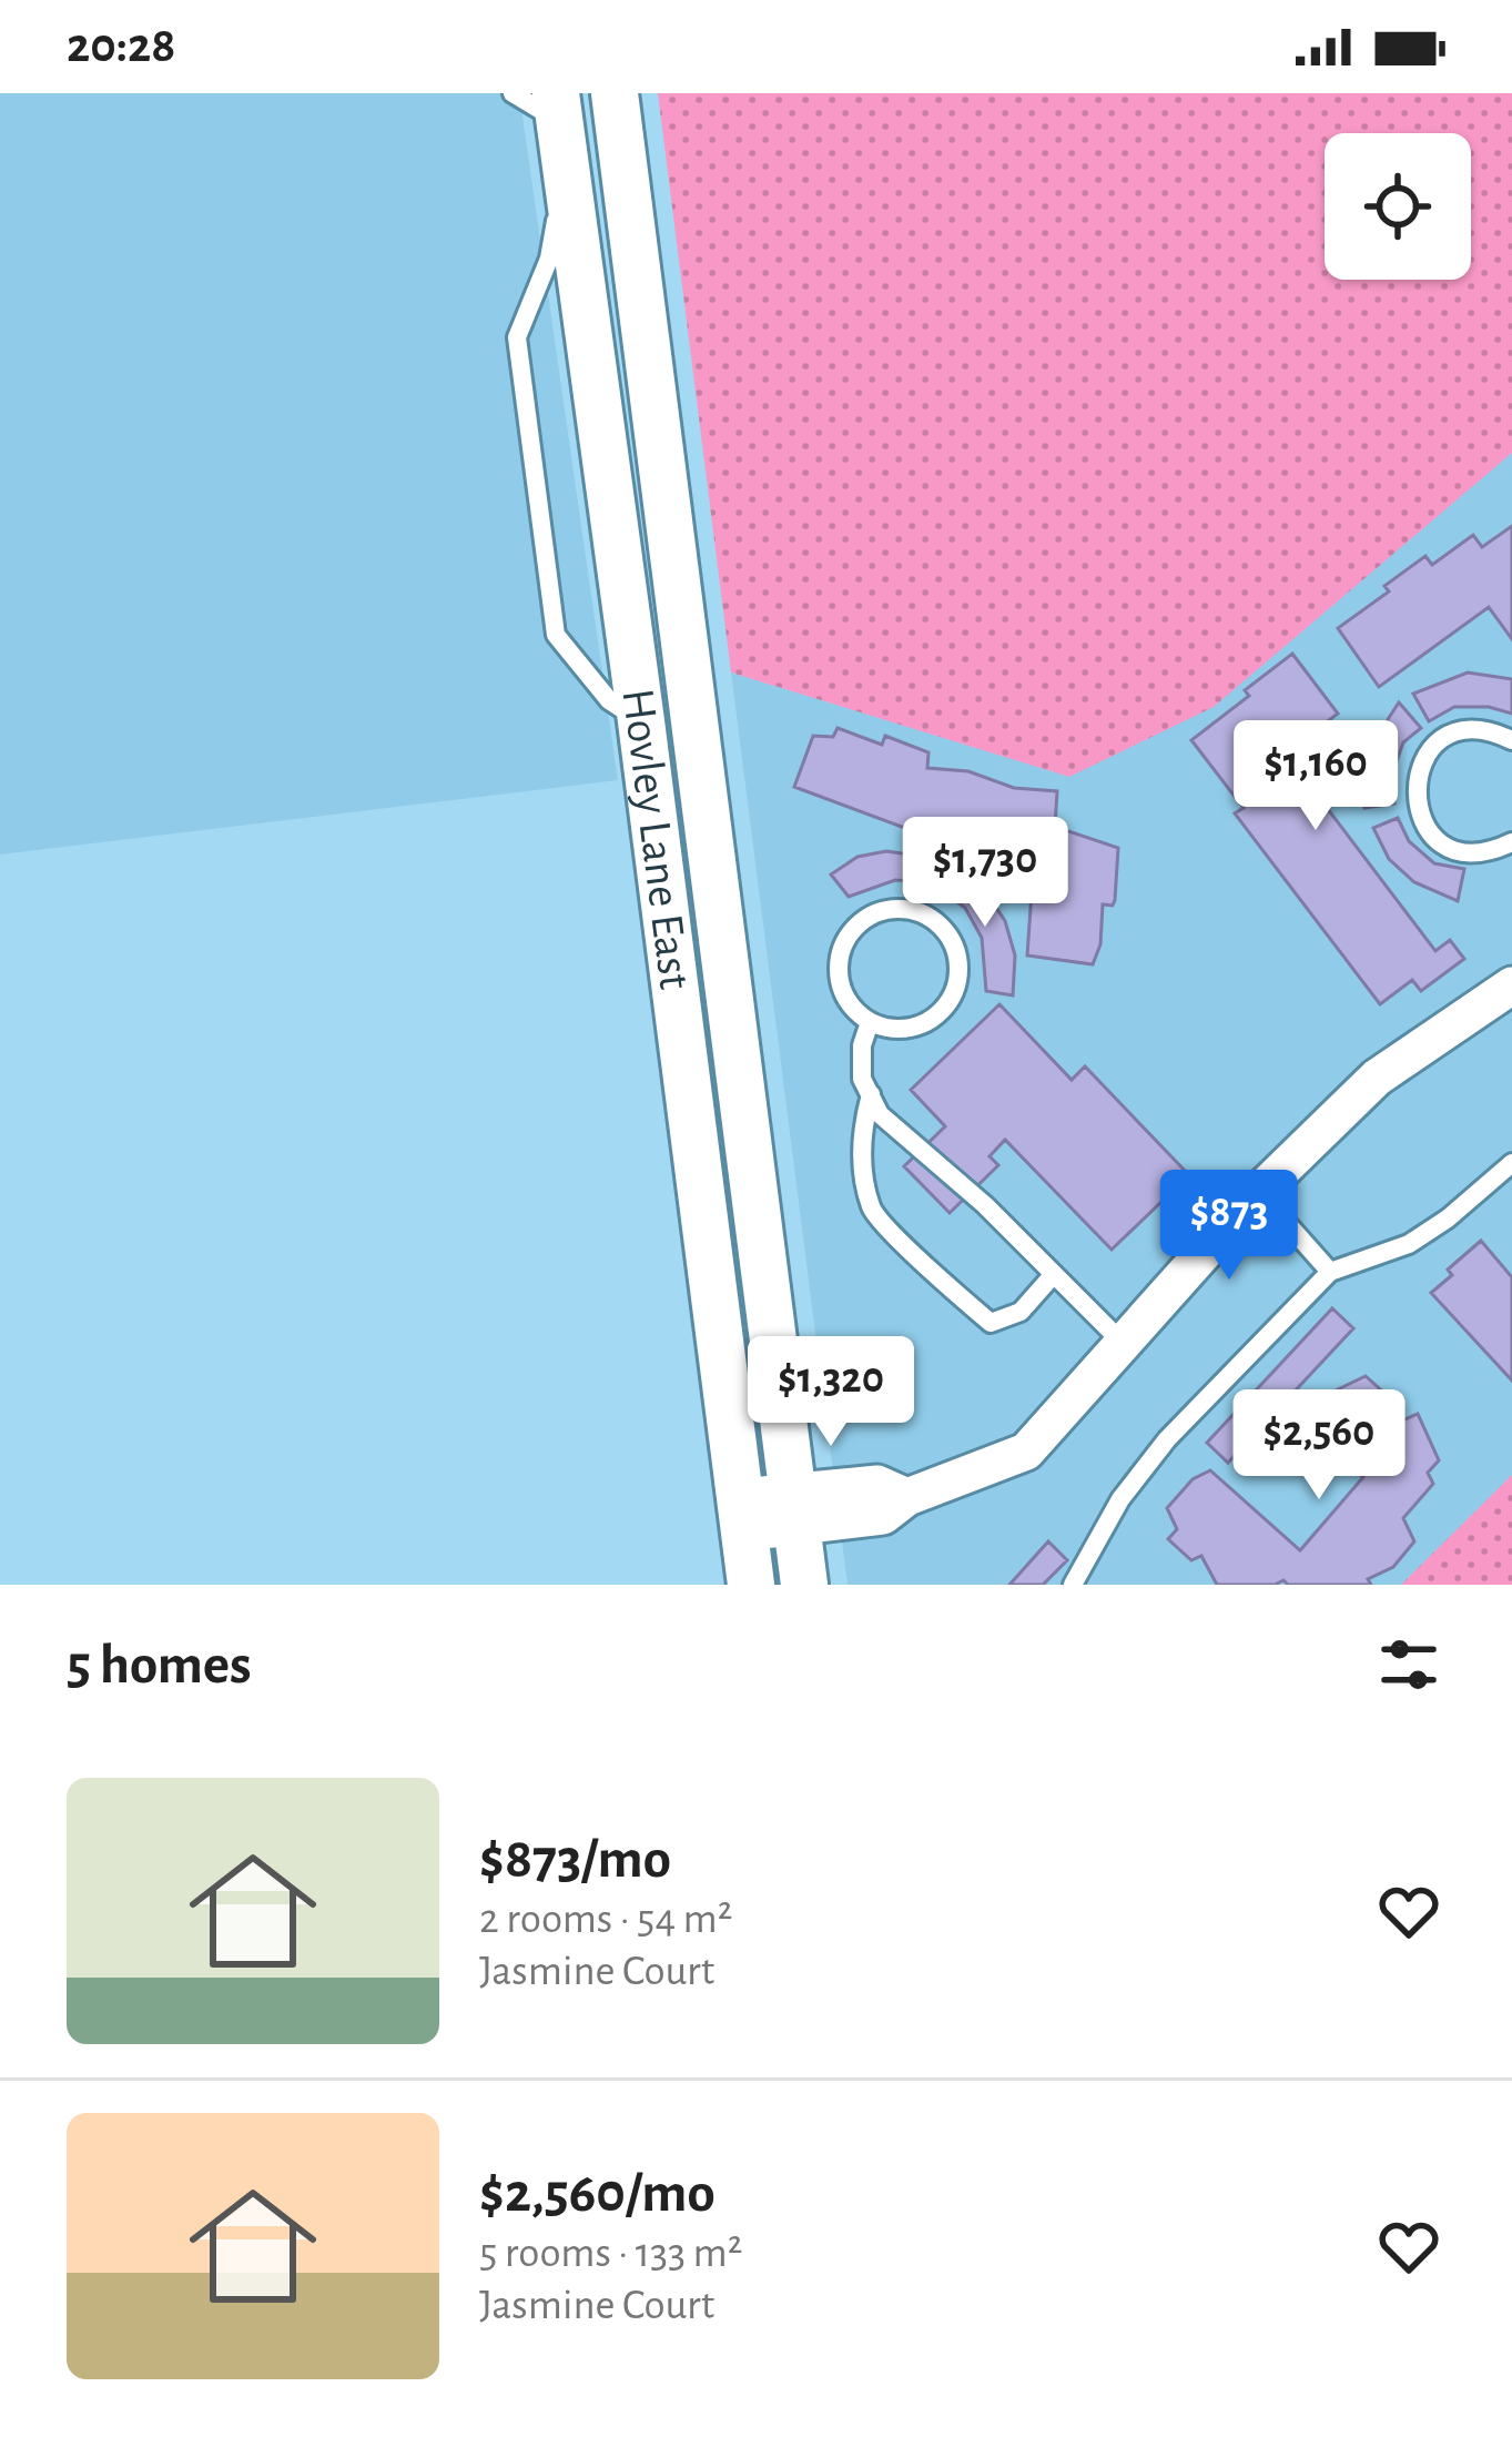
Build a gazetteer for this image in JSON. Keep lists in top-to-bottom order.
{
  "streets": {
    "street": ["Hovley Lane East"]
  },
  "page": {
    "status": "20:28",
    "price": [
      "$1,160",
      "$1,730",
      "$873",
      "$1,320",
      "$2,560"
    ],
    "heading": "5 homes",
    "list": [
      {
        "name": "$873/mo",
        "note": "2 rooms · 54 m² · Jasmine Court"
      },
      {
        "name": "$2,560/mo",
        "note": "5 rooms · 133 m² · Jasmine Court"
      }
    ]
  }
}
